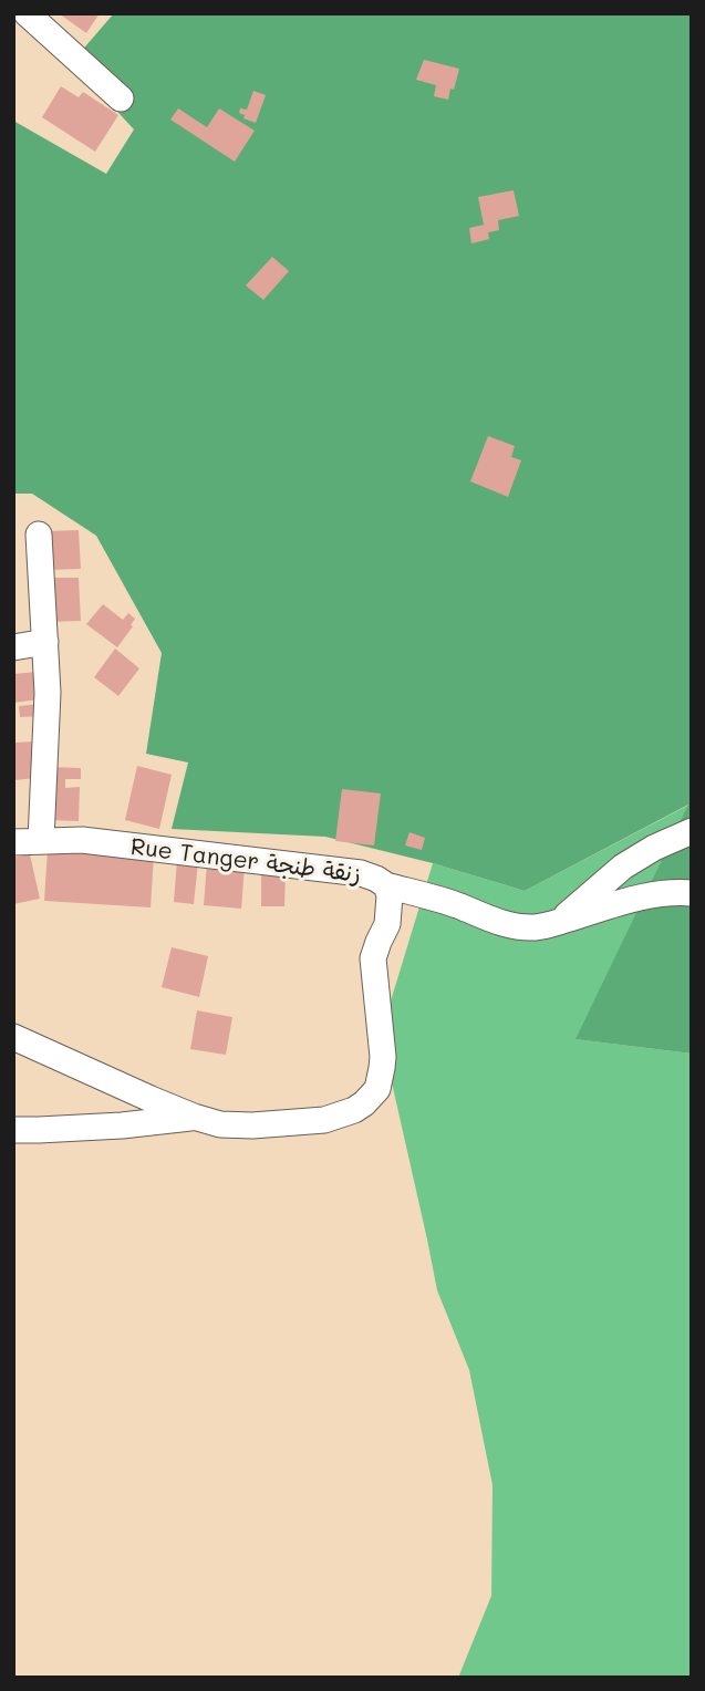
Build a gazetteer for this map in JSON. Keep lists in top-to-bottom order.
{
  "streets": {
    "street": ["Rue Tanger زنقة طنجة"]
  }
}
